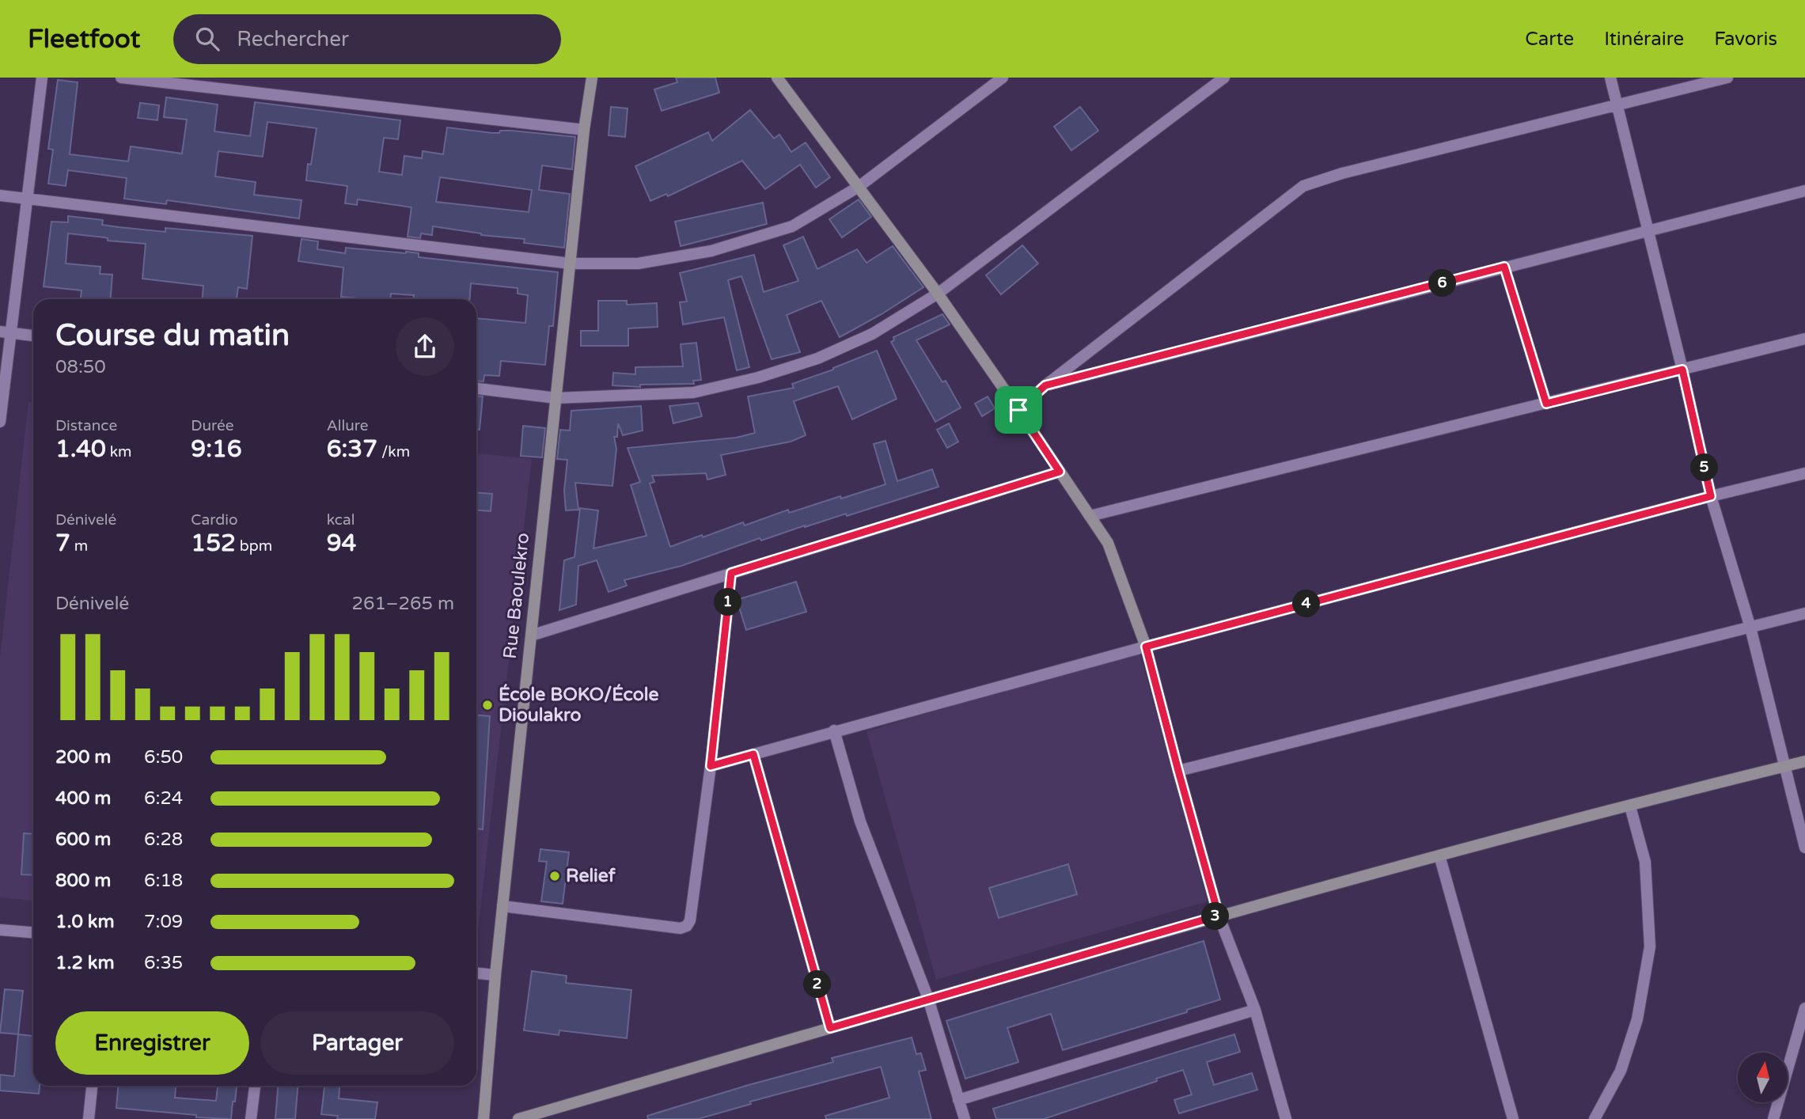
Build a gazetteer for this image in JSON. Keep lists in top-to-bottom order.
{
  "streets": {
    "street": ["Rue Baoulekro"]
  },
  "places": ["École BOKO/École Dioulakro", "Relief"],
  "north": "top",
  "page": {
    "header": "Fleetfoot",
    "search": "Rechercher",
    "nav": ["Carte", "Itinéraire", "Favoris"],
    "pins": [
      "6",
      "5",
      "1",
      "4",
      "3",
      "2"
    ],
    "heading": ["Course du matin", "08:50"],
    "stats": [
      ["Distance", "1.40 km"],
      ["Durée", "9:16"],
      ["Allure", "6:37 /km"],
      ["Dénivelé", "7 m"],
      ["Cardio", "152 bpm"],
      ["kcal", "94"]
    ],
    "chart": ["Dénivelé", "261–265 m"],
    "list": [
      {
        "name": "200 m",
        "note": "6:50"
      },
      {
        "name": "400 m",
        "note": "6:24"
      },
      {
        "name": "600 m",
        "note": "6:28"
      },
      {
        "name": "800 m",
        "note": "6:18"
      },
      {
        "name": "1.0 km",
        "note": "7:09"
      },
      {
        "name": "1.2 km",
        "note": "6:35"
      }
    ],
    "buttons": ["Enregistrer", "Partager"]
  }
}
